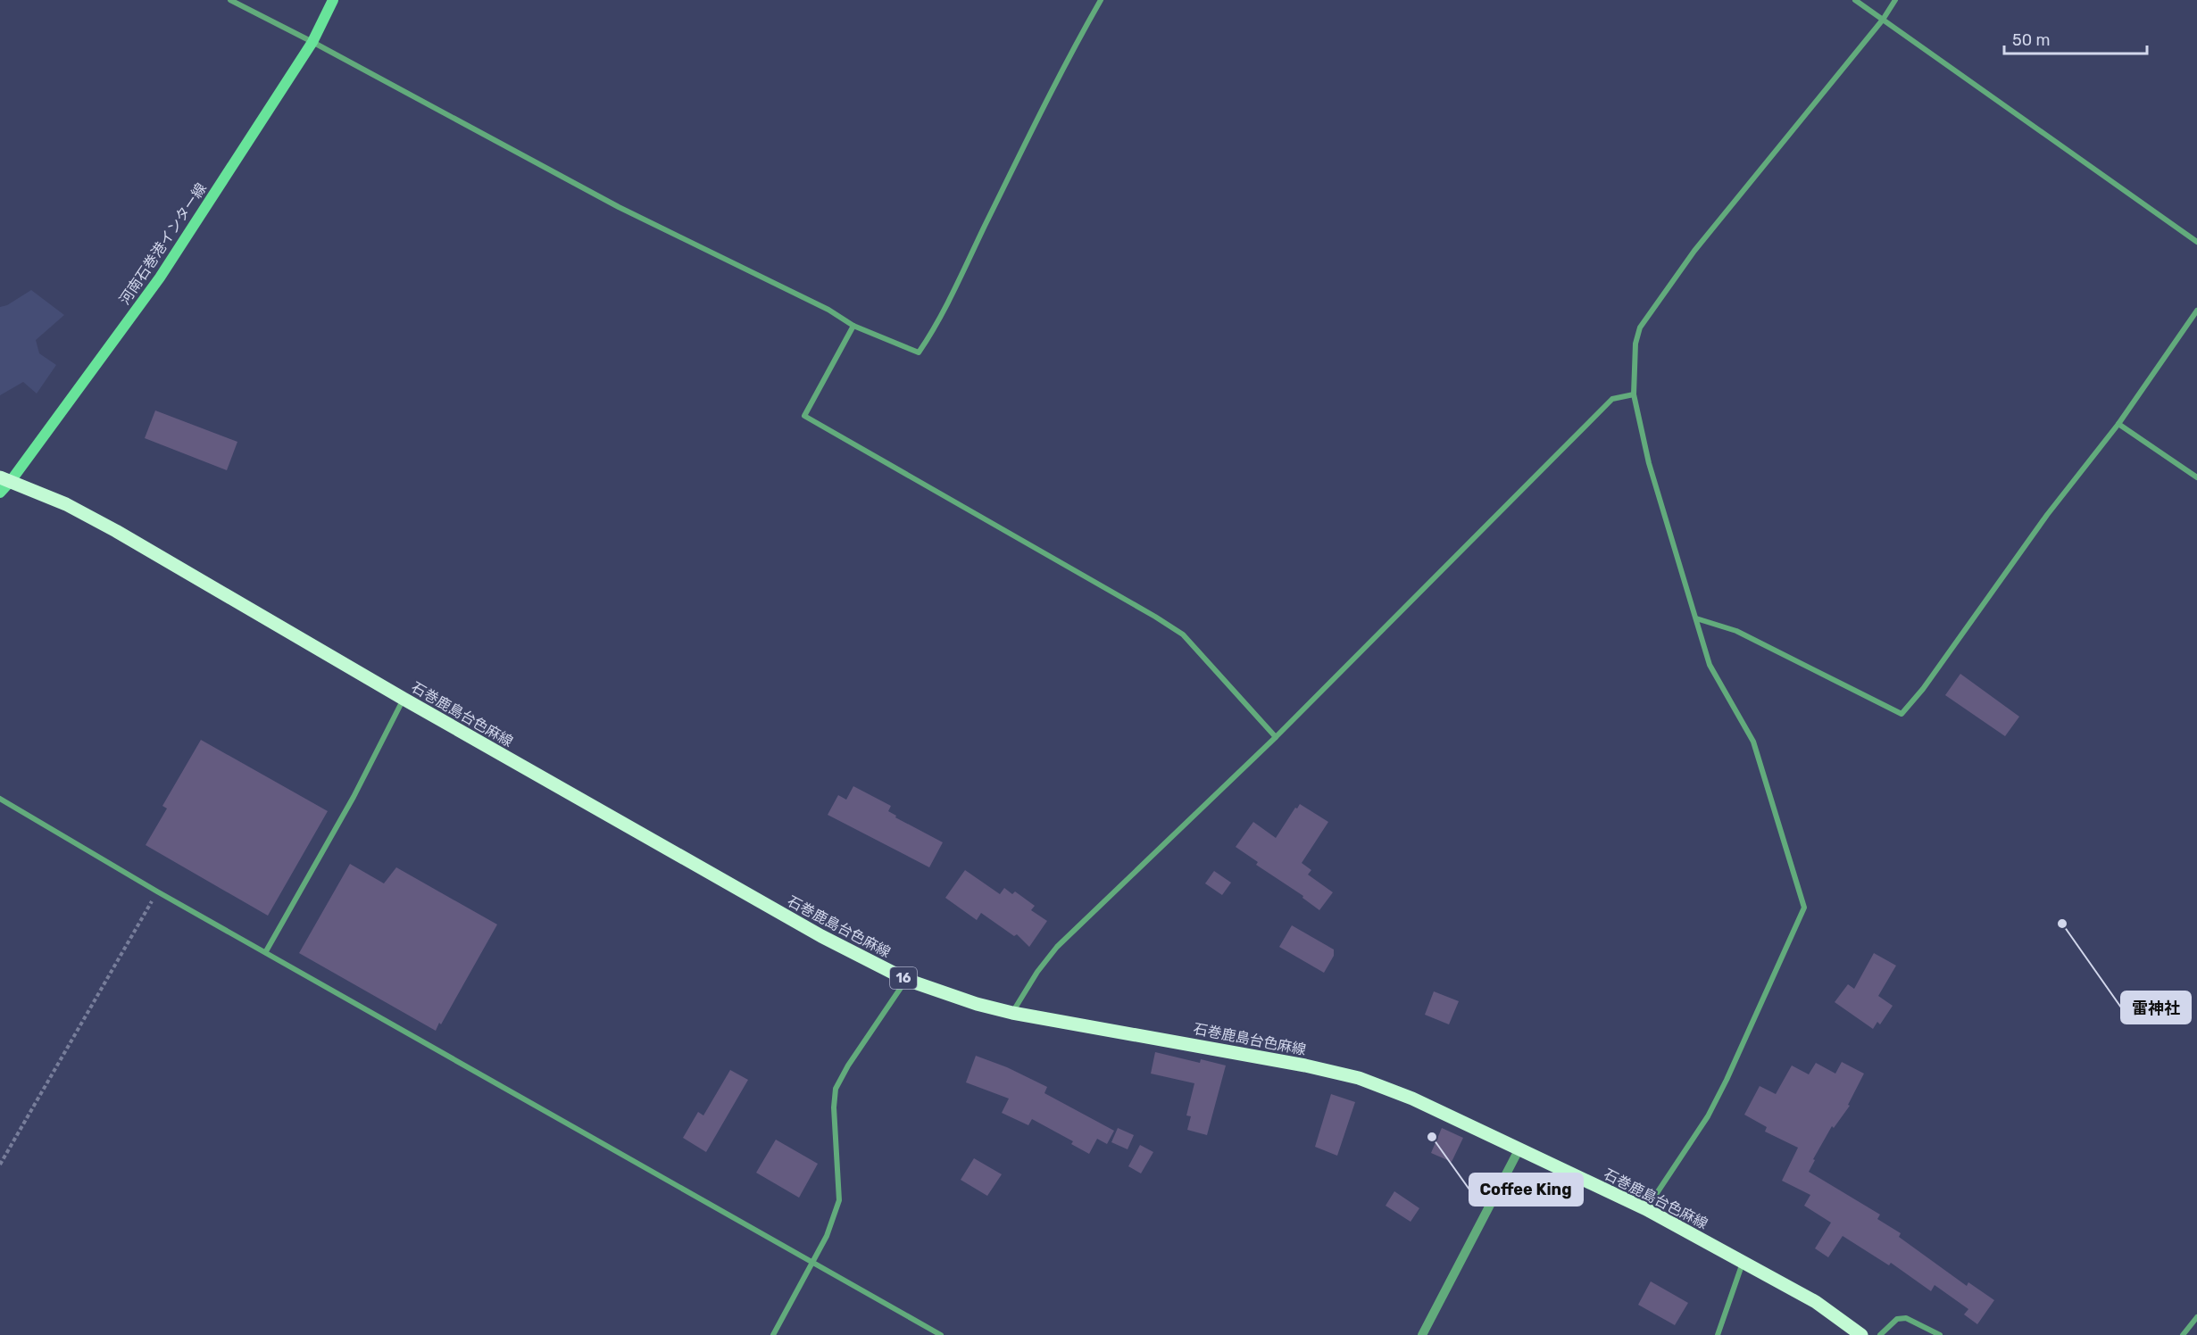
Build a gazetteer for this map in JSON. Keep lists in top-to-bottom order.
{
  "streets": {
    "main road": ["河南石巻港インター線", "石巻鹿島台色麻線", "16"]
  },
  "crossings": [
    ["河南石巻港インター線", "石巻鹿島台色麻線"]
  ],
  "places": ["雷神社", "Coffee King"],
  "scale_bar": "50 m"
}
